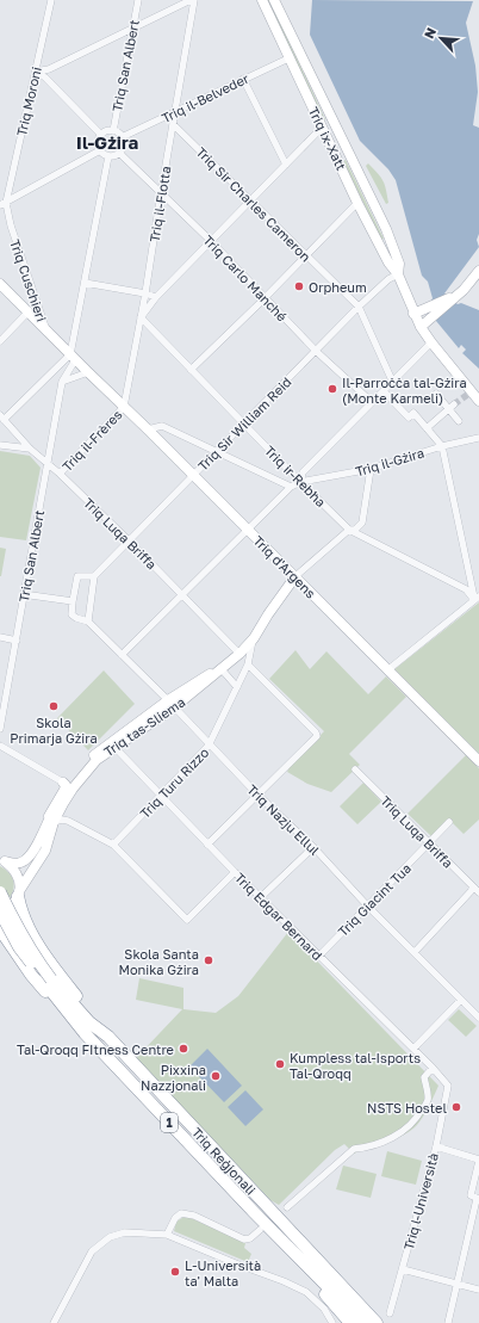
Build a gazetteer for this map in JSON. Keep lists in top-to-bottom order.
{
  "streets": {
    "highway": ["1", "Triq Reġjonali"],
    "main road": ["Triq ix-Xatt", "Triq d'Argens", "Triq tas-Sliema"],
    "street": [
      "Triq San Albert",
      "Triq il-Belveder",
      "Triq Moroni",
      "Triq il-Flotta",
      "Triq Sir Charles Cameron",
      "Triq Carlo Manché",
      "Triq Cuschieri",
      "Triq Sir William Reid",
      "Triq il-Frères",
      "Triq il-Gżira",
      "Triq ir-Rebħa",
      "Triq Luqa Briffa",
      "Triq Turu Rizzo",
      "Triq Nazju Ellul",
      "Triq Giacint Tua",
      "Triq Edgar Bernard",
      "Triq l-Università"
    ]
  },
  "crossings": [
    ["Triq San Albert", "Triq il-Belveder"],
    ["Triq San Albert", "Triq Carlo Manché"],
    ["Triq San Albert", "Triq Luqa Briffa"],
    ["Triq San Albert", "Triq d'Argens"],
    ["Triq il-Belveder", "Triq ix-Xatt"],
    ["Triq il-Belveder", "Triq il-Flotta"],
    ["Triq il-Belveder", "Triq Carlo Manché"],
    ["Triq Moroni", "Triq Cuschieri"],
    ["Triq ix-Xatt", "Triq Sir William Reid"],
    ["Triq il-Flotta", "Triq Sir Charles Cameron"],
    ["Triq il-Flotta", "Triq Carlo Manché"],
    ["Triq il-Flotta", "Triq il-Frères"],
    ["Triq il-Flotta", "Triq ir-Rebħa"],
    ["Triq il-Flotta", "Triq d'Argens"],
    ["Triq Sir Charles Cameron", "Triq Sir William Reid"],
    ["Triq Carlo Manché", "Triq Sir William Reid"],
    ["Triq Cuschieri", "Triq d'Argens"],
    ["Triq Sir William Reid", "Triq ir-Rebħa"],
    ["Triq Sir William Reid", "Triq Luqa Briffa"],
    ["Triq Sir William Reid", "Triq d'Argens"],
    ["Triq il-Frères", "Triq Luqa Briffa"],
    ["Triq il-Frères", "Triq d'Argens"],
    ["Triq il-Gżira", "Triq ir-Rebħa"],
    ["Triq il-Gżira", "Triq Luqa Briffa"],
    ["Triq il-Gżira", "Triq d'Argens"],
    ["Triq il-Gżira", "Triq tas-Sliema"],
    ["Triq il-Gżira", "Triq Nazju Ellul"],
    ["Triq ir-Rebħa", "Triq tas-Sliema"],
    ["Triq Luqa Briffa", "Triq tas-Sliema"],
    ["Triq Luqa Briffa", "Triq Giacint Tua"],
    ["Triq d'Argens", "Triq tas-Sliema"],
    ["Triq tas-Sliema", "Triq Turu Rizzo"],
    ["Triq tas-Sliema", "Triq Nazju Ellul"],
    ["Triq tas-Sliema", "Triq Edgar Bernard"],
    ["Triq tas-Sliema", "1"],
    ["Triq Turu Rizzo", "Triq Nazju Ellul"],
    ["Triq Turu Rizzo", "Triq Edgar Bernard"],
    ["Triq Nazju Ellul", "Triq Giacint Tua"],
    ["Triq Giacint Tua", "Triq Edgar Bernard"],
    ["Triq Edgar Bernard", "Triq l-Università"],
    ["1", "Triq Reġjonali"]
  ],
  "districts": ["Il-Gżira"],
  "places": [
    "Orpheum",
    "Il-Parroċċa tal-Gżira (Monte Karmeli)",
    "Skola Primarja Gżira",
    "Skola Santa Monika Gżira",
    "Tal-Qroqq FItness Centre",
    "Kumpless tal-Isports Tal-Qroqq",
    "Pixxina Nazzjonali",
    "NSTS Hostel",
    "L-Università ta' Malta"
  ],
  "north": "top left"
}
